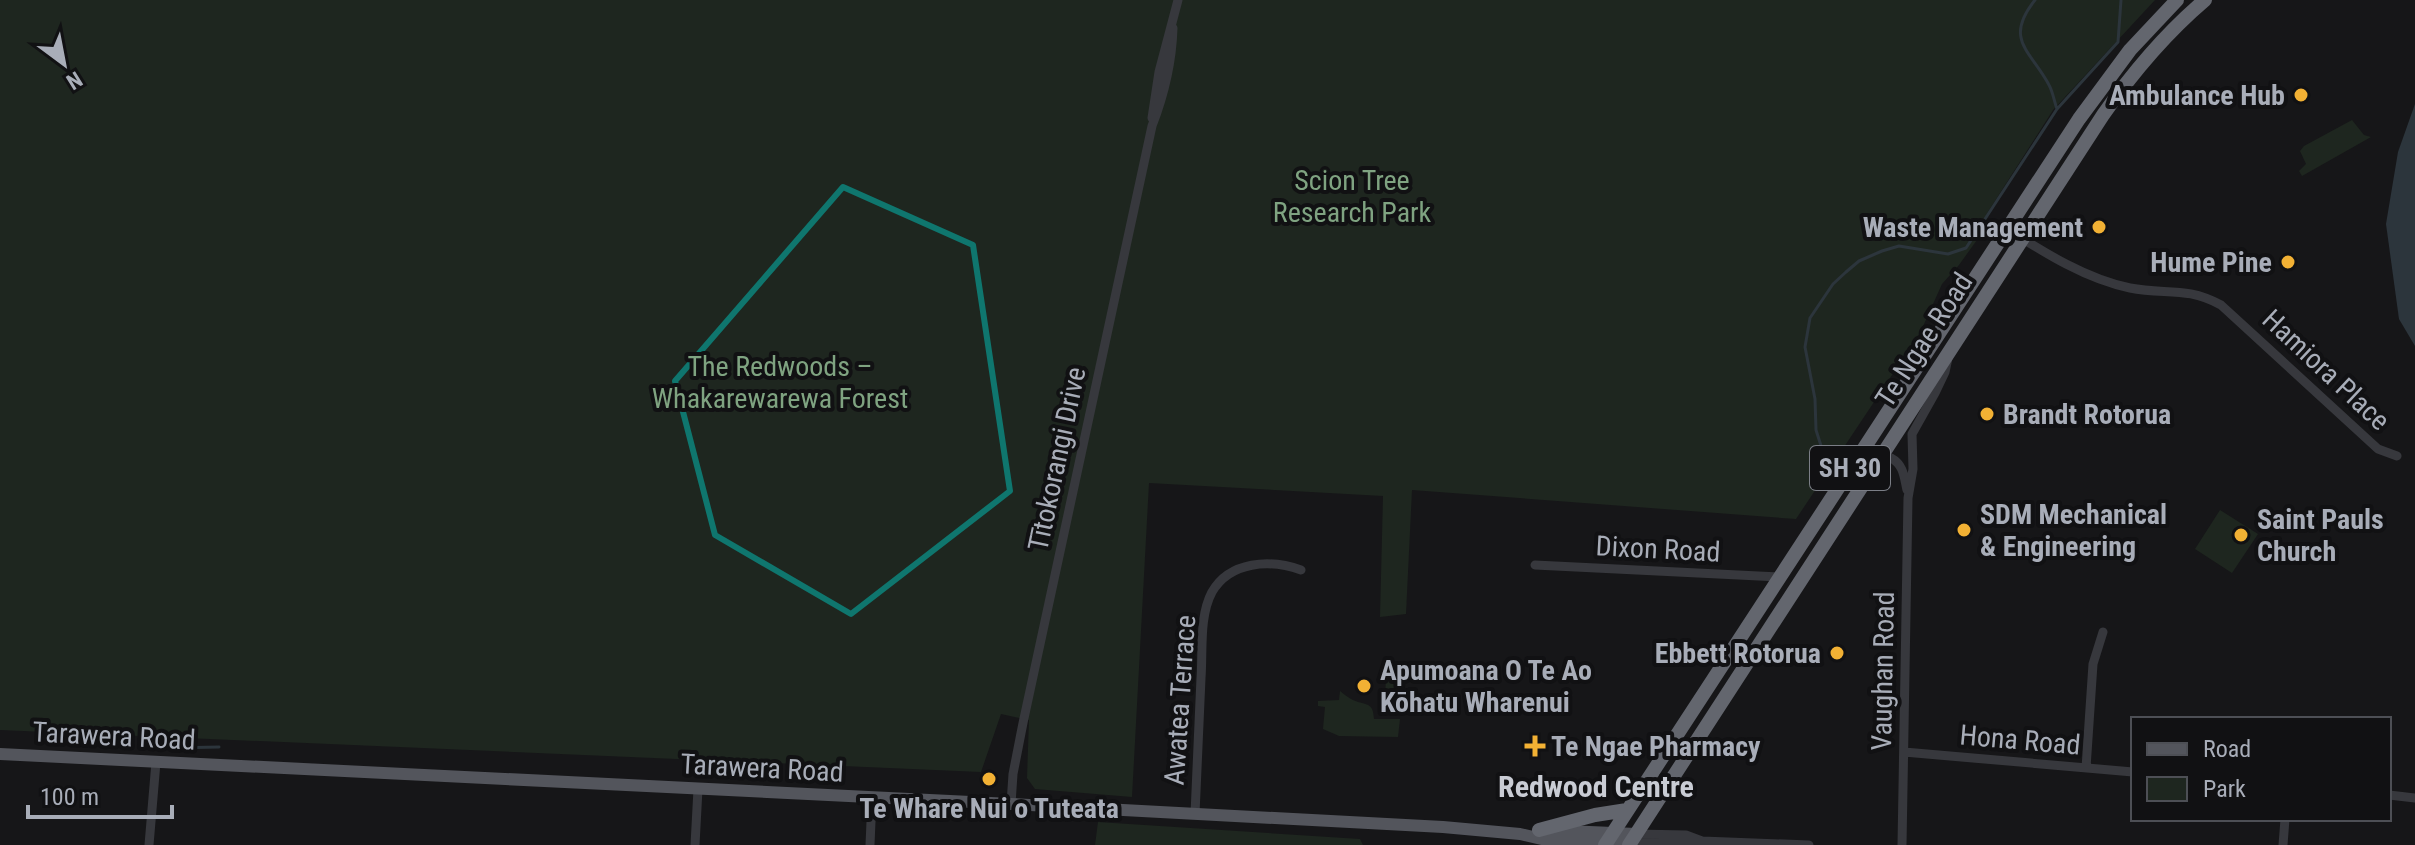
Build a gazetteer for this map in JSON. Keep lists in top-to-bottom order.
{
  "streets": {
    "highway": ["Te Ngae Road", "SH 30"],
    "main road": ["Tarawera Road"],
    "street": [
      "Hamiora Place",
      "Tītokorangi Drive",
      "Dixon Road",
      "Vaughan Road",
      "Awatea Terrace",
      "Hona Road"
    ]
  },
  "crossings": [
    ["Te Ngae Road", "Hamiora Place"],
    ["Te Ngae Road", "Dixon Road"],
    ["Te Ngae Road", "Vaughan Road"],
    ["Te Ngae Road", "Tarawera Road"],
    ["Tītokorangi Drive", "Tarawera Road"],
    ["Vaughan Road", "Hona Road"],
    ["Awatea Terrace", "Tarawera Road"]
  ],
  "districts": ["Redwood Centre"],
  "parks": ["Scion Tree Research Park", "The Redwoods – Whakarewarewa Forest"],
  "places": {
    "other": [
      "Ambulance Hub",
      "Waste Management",
      "Hume Pine",
      "Brandt Rotorua",
      "SDM Mechanical & Engineering",
      "Saint Pauls Church",
      "Ebbett Rotorua",
      "Apumoana O Te Ao Kōhatu Wharenui",
      "Te Whare Nui o Tuteata"
    ],
    "health": ["Te Ngae Pharmacy"]
  },
  "legend": ["Road", "Park"],
  "scale_bar": "100 m",
  "north": "bottom right"
}
